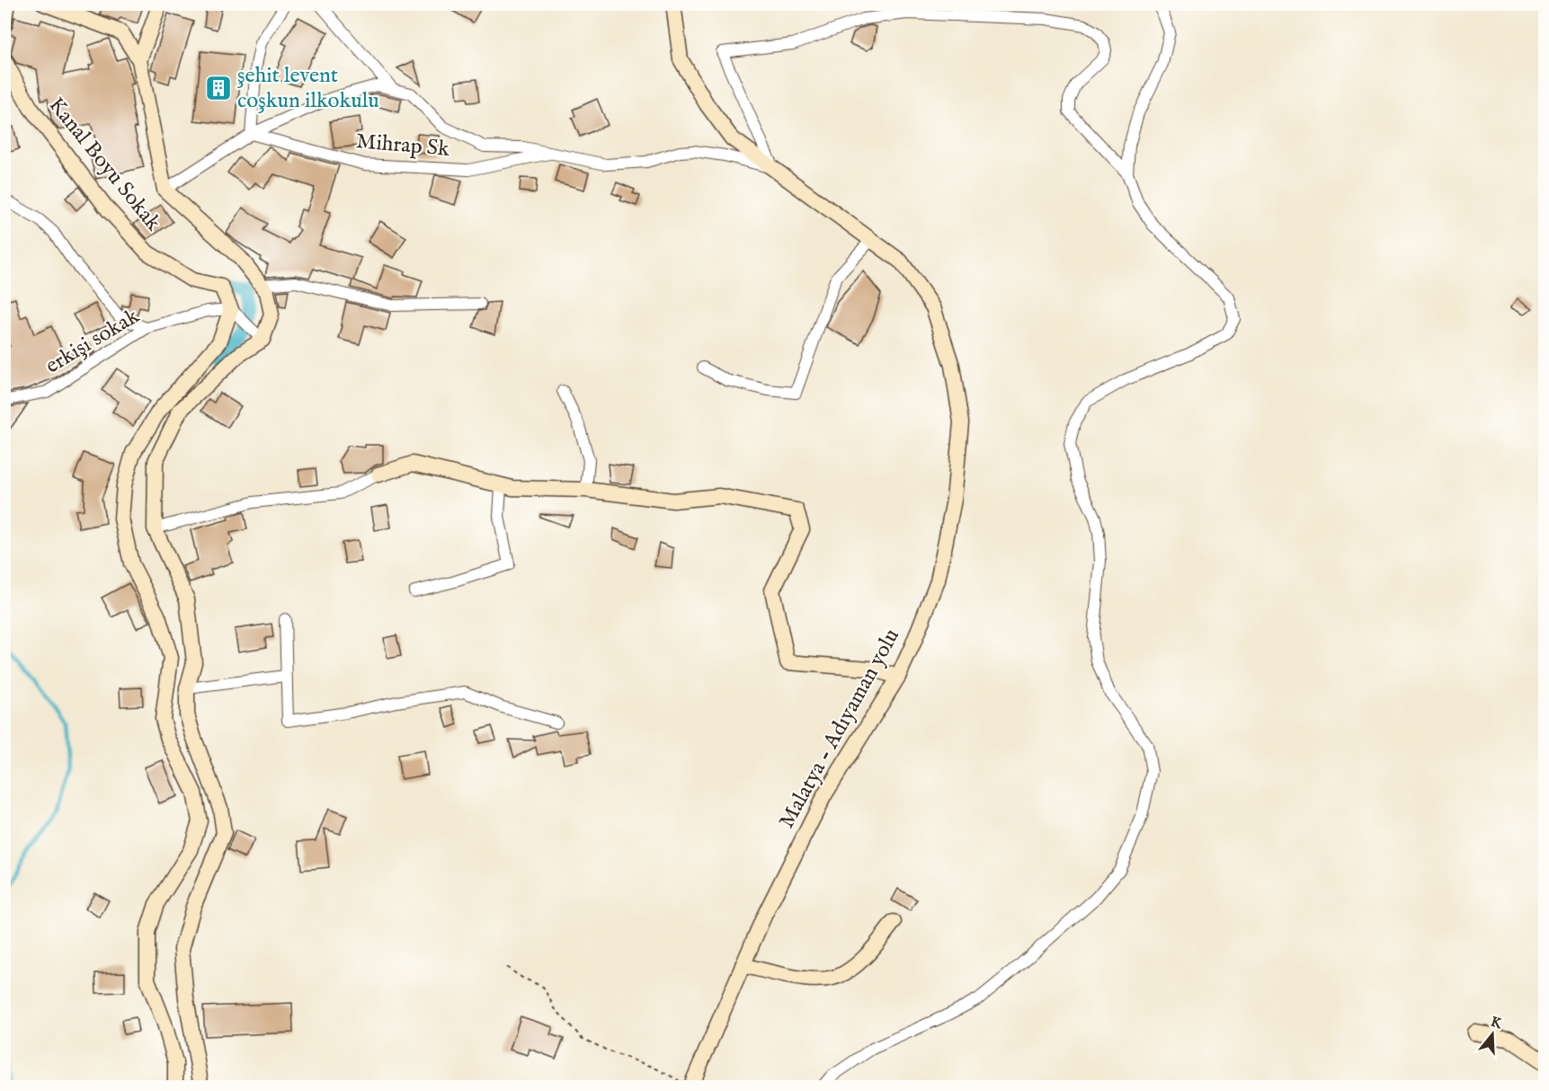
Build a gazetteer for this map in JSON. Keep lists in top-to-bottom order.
{
  "streets": {
    "main road": ["Kanal Boyu Sokak", "Malatya - Adıyaman yolu"],
    "street": ["Mihrap Sk", "erkişi sokak"]
  },
  "crossings": [
    ["Kanal Boyu Sokak", "erkişi sokak"]
  ],
  "places": {
    "building": ["şehit levent coşkun ilkokulu"]
  },
  "north": "top"
}
